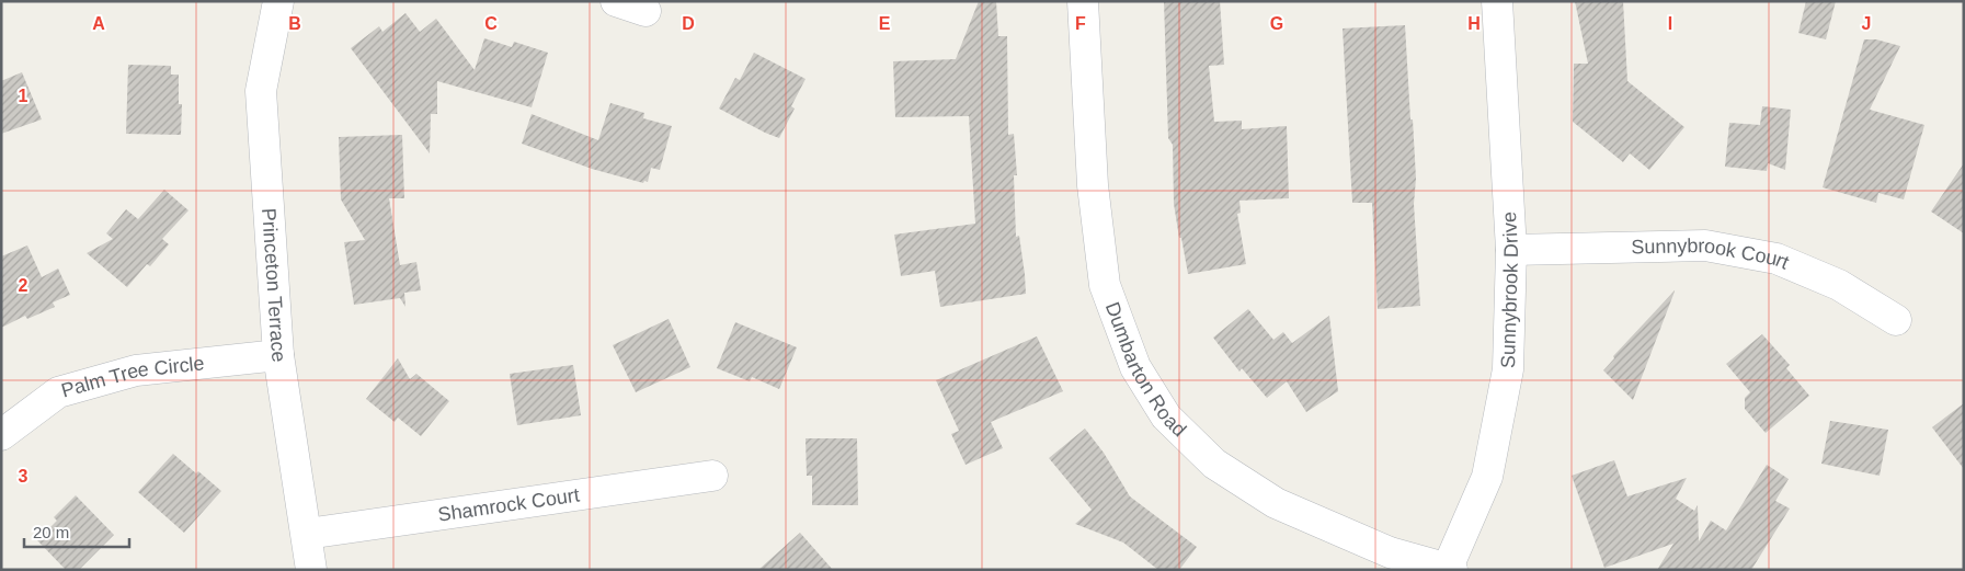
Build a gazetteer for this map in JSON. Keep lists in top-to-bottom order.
{
  "streets": {
    "street": [
      "Sunnybrook Court",
      "Princeton Terrace",
      "Sunnybrook Drive",
      "Dumbarton Road",
      "Palm Tree Circle",
      "Shamrock Court"
    ]
  },
  "crossings": [
    ["Sunnybrook Court", "Sunnybrook Drive"],
    ["Princeton Terrace", "Palm Tree Circle"],
    ["Princeton Terrace", "Shamrock Court"],
    ["Sunnybrook Drive", "Dumbarton Road"]
  ],
  "scale_bar": "20 m",
  "grid": {
    "columns": [
      "A",
      "B",
      "C",
      "D",
      "E",
      "F",
      "G",
      "H",
      "I",
      "J"
    ],
    "rows": ["1", "2", "3"]
  }
}
